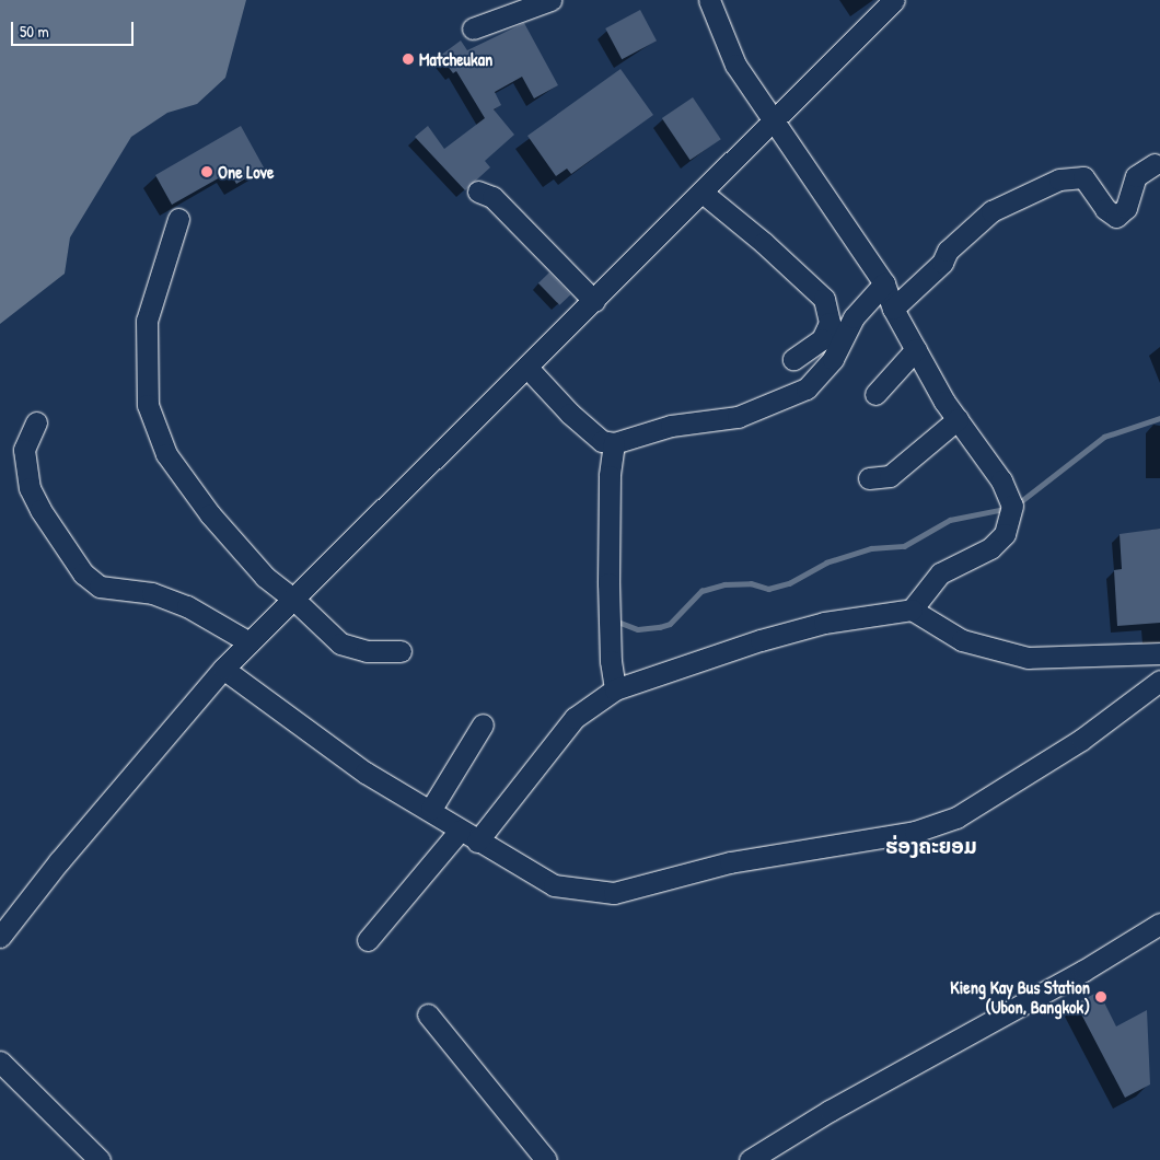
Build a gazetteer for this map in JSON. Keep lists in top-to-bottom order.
{
  "districts": ["ຮ່ອງຄະຍອມ"],
  "places": ["Matcheukan", "One Love", "Kieng Kay Bus Station (Ubon, Bangkok)"],
  "scale_bar": "50 m"
}
